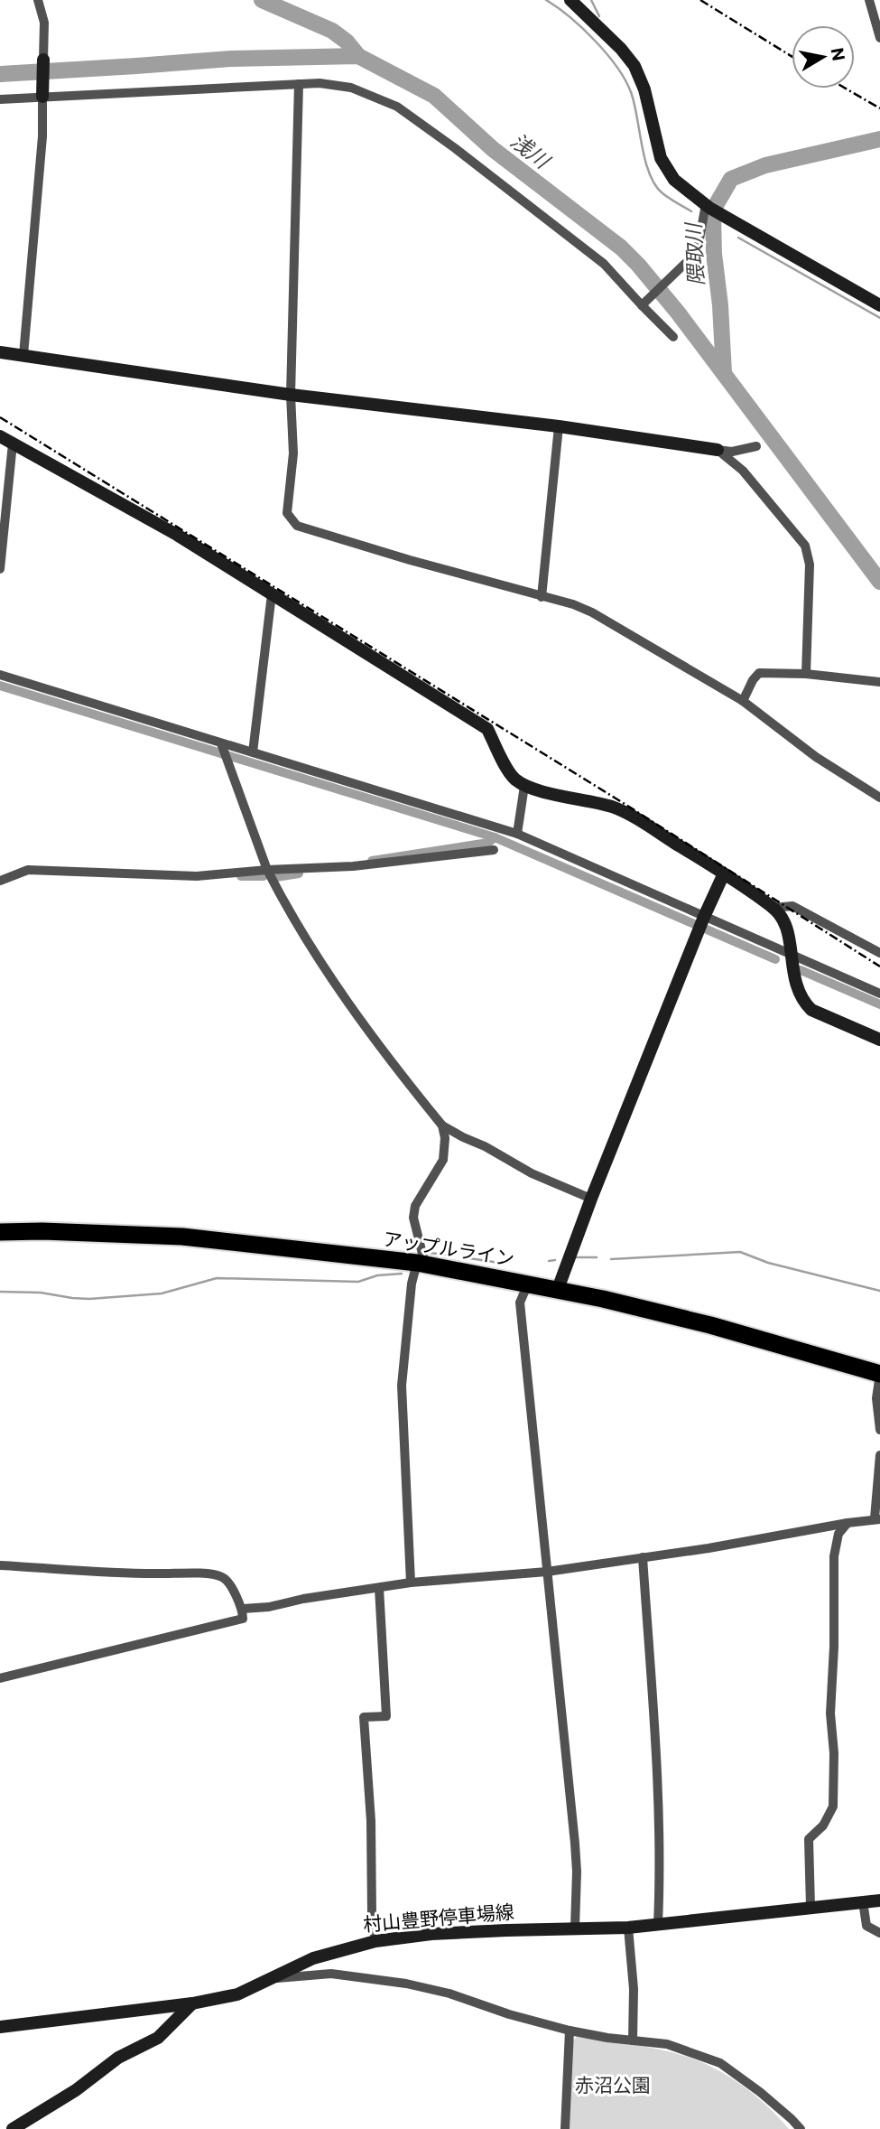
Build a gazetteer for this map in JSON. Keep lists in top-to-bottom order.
{
  "streets": {
    "highway": ["アップルライン"],
    "street": ["村山豊野停車場線"]
  },
  "water": ["浅川", "隈取川"],
  "parks": ["赤沼公園"],
  "north": "right"
}
